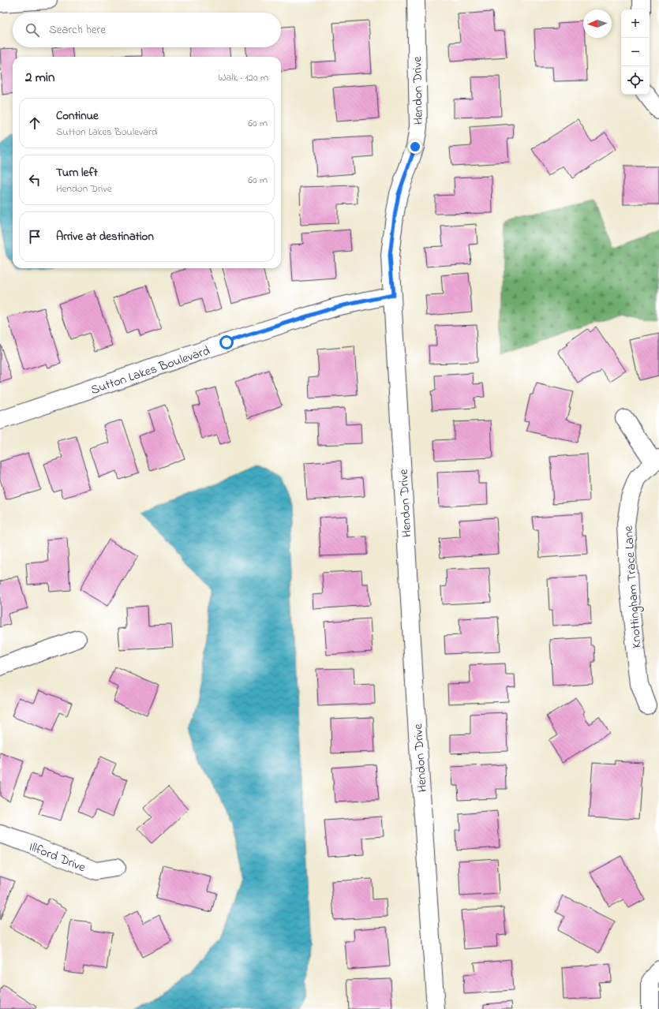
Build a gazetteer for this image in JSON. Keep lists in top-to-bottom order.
{
  "streets": {
    "street": [
      "Hendon Drive",
      "Sutton Lakes Boulevard",
      "Knottingham Trace Lane",
      "Illford Drive"
    ]
  },
  "crossings": [
    ["Hendon Drive", "Sutton Lakes Boulevard"]
  ],
  "north": "left",
  "page": {
    "map_buttons": ["+", "−"],
    "search": "Search here",
    "heading": ["2 min", "Walk · 120 m"],
    "list": [
      ["Continue", "Sutton Lakes Boulevard", "60 m"],
      ["Turn left", "Hendon Drive", "60 m"],
      "Arrive at destination"
    ]
  }
}
